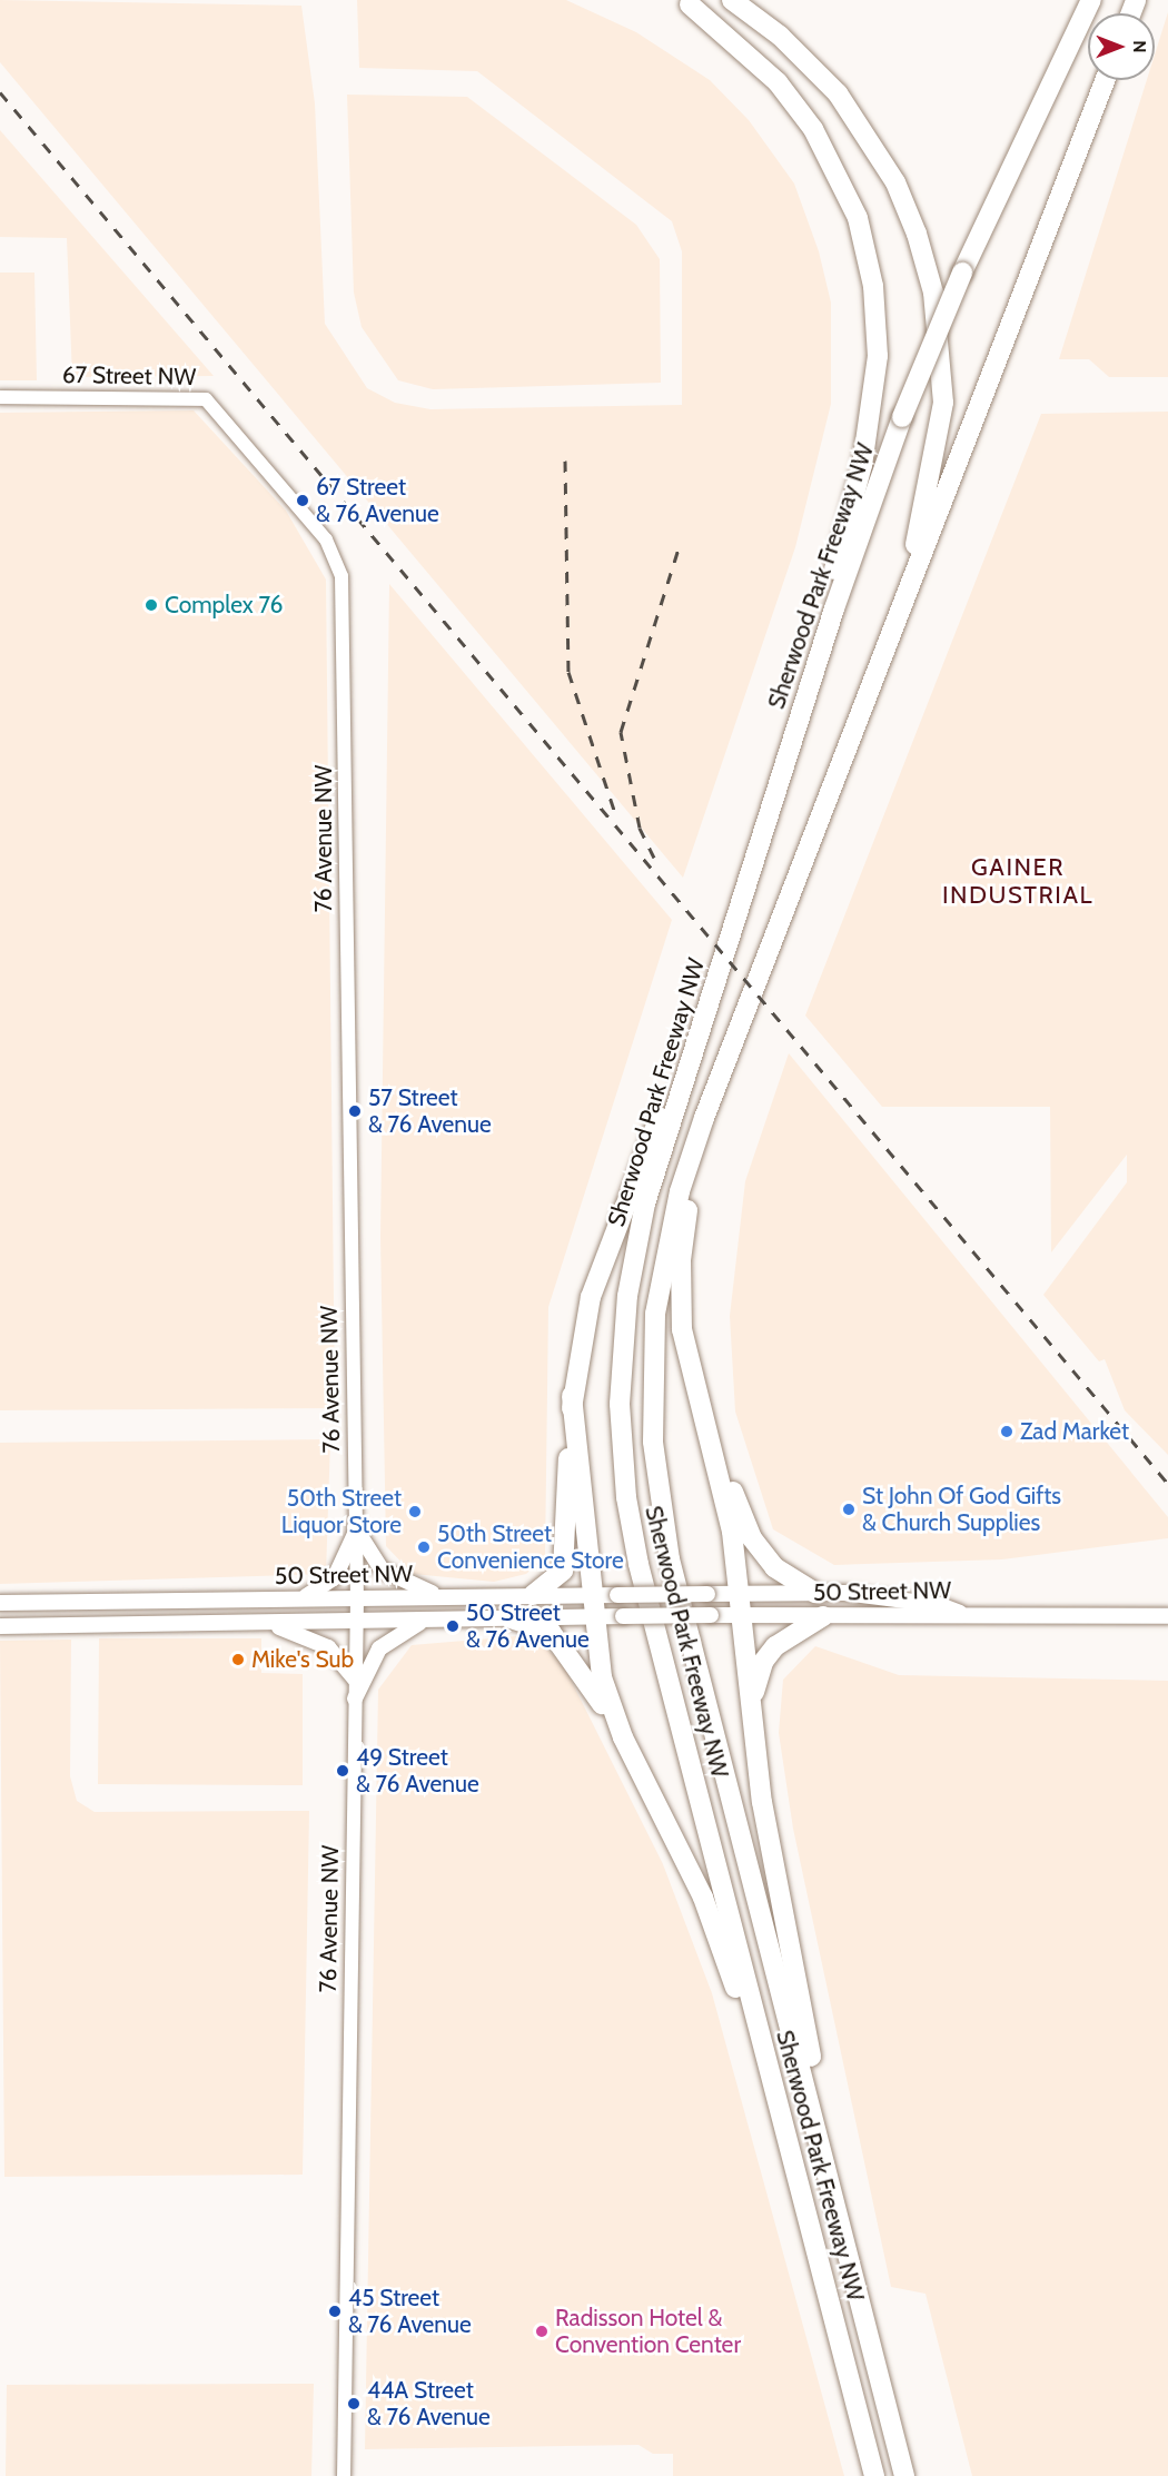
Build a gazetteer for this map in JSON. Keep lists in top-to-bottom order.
{
  "streets": {
    "highway": ["Sherwood Park Freeway NW"],
    "main road": ["50 Street NW"],
    "street": ["67 Street NW", "76 Avenue NW"]
  },
  "crossings": [
    ["67 Street NW", "76 Avenue NW"],
    ["76 Avenue NW", "50 Street NW"]
  ],
  "districts": ["GAINER INDUSTRIAL"],
  "places": [
    "67 Street & 76 Avenue",
    "Complex 76",
    "57 Street & 76 Avenue",
    "Zad Market",
    "St John Of God Gifts & Church Supplies",
    "50th Street Liquor Store",
    "50th Street Convenience Store",
    "50 Street & 76 Avenue",
    "Mike's Sub",
    "49 Street & 76 Avenue",
    "45 Street & 76 Avenue",
    "Radisson Hotel & Convention Center",
    "44A Street & 76 Avenue"
  ],
  "north": "right"
}
